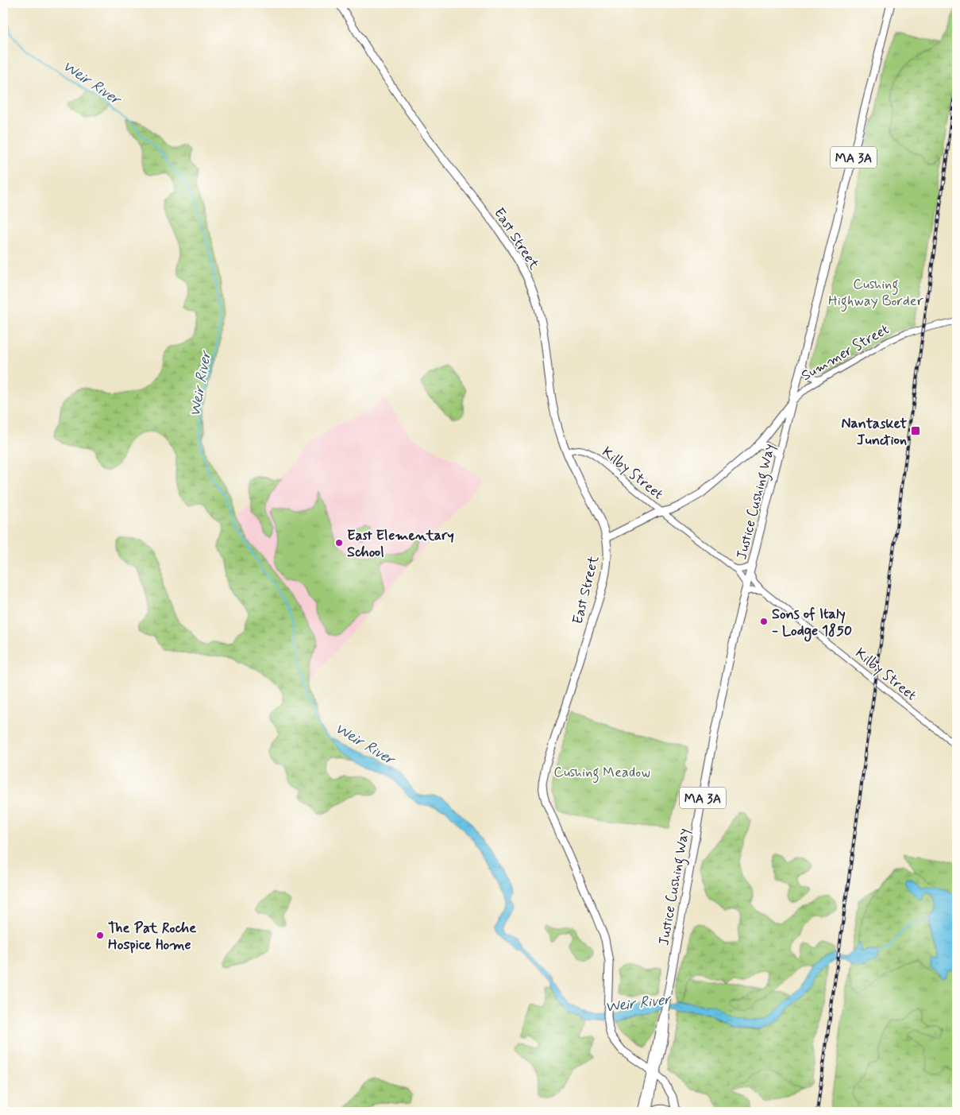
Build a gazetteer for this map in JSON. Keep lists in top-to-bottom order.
{
  "streets": {
    "main road": [
      "MA 3A",
      "East Street",
      "Summer Street",
      "Justice Cushing Way"
    ],
    "street": ["Kilby Street"]
  },
  "crossings": [
    ["East Street", "Summer Street"],
    ["East Street", "Kilby Street"],
    ["East Street", "Justice Cushing Way"],
    ["Summer Street", "Kilby Street"],
    ["Summer Street", "Justice Cushing Way"],
    ["Kilby Street", "Justice Cushing Way"]
  ],
  "water": ["Weir River"],
  "parks": ["Cushing Highway Border", "Cushing Meadow"],
  "places": {
    "transit": ["Nantasket Junction"],
    "other": ["East Elementary School", "Sons of Italy - Lodge 1850", "The Pat Roche Hospice Home"]
  }
}
